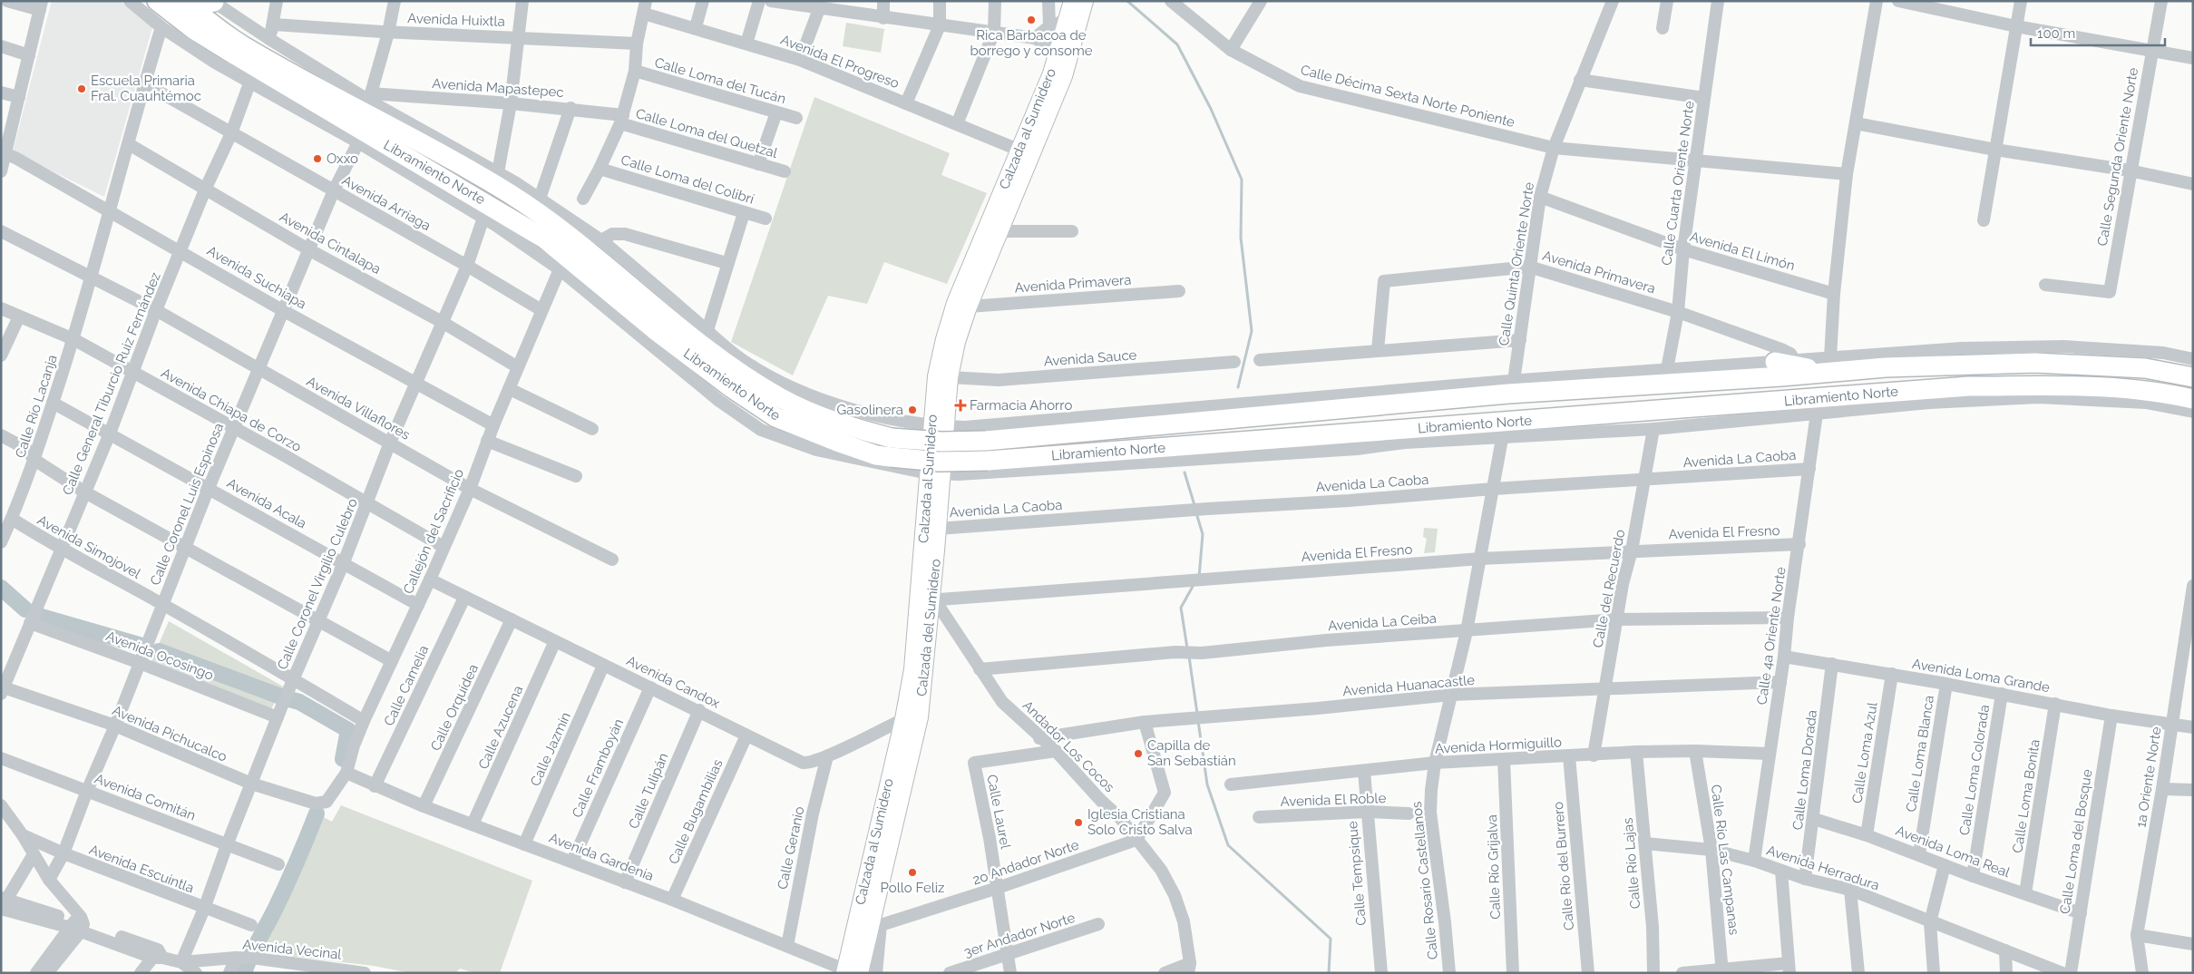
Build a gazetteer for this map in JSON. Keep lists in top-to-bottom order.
{
  "streets": {
    "highway": ["Libramiento Norte"],
    "main road": ["Calzada al Sumidero", "Calzada del Sumidero"],
    "street": [
      "Avenida Huixtla",
      "Avenida El Progreso",
      "Calle Loma del Tucán",
      "Avenida Mapastepec",
      "Calle Décima Sexta Norte Poniente",
      "Calle Loma del Quetzal",
      "Calle Segunda Oriente Norte",
      "Calle Loma del Colibrí",
      "Calle Cuarta Oriente Norte",
      "Avenida Arriaga",
      "Avenida Cintalapa",
      "Avenida El Limón",
      "Calle Quinta Oriente Norte",
      "Avenida Primavera",
      "Avenida Suchiapa",
      "Avenida Sauce",
      "Calle General Tiburcio Ruiz Fernández",
      "Calle Río Lacanja",
      "Avenida Villaflores",
      "Avenida Chiapa de Corzo",
      "Avenida La Caoba",
      "Avenida Acala",
      "Calle Coronel Luis Espinosa",
      "Callejón del Sacrificio",
      "Avenida El Fresno",
      "Avenida Simojovel",
      "Calle Coronel Virgilio Culebro",
      "Calle del Recuerdo",
      "Avenida La Ceiba",
      "Calle 4a Oriente Norte",
      "Avenida Ocosingo",
      "Avenida Loma Grande",
      "Avenida Candox",
      "Calle Camelia",
      "Avenida Huanacastle",
      "Calle Orquídea",
      "Calle Azucena",
      "Avenida Pichucalco",
      "Avenida Hormiguillo",
      "Andador Los Cocos",
      "Calle Jazmín",
      "Calle Loma Azul",
      "Calle Loma Blanca",
      "Calle Framboyán",
      "Calle Loma Dorada",
      "Calle Loma Colorada",
      "1a Oriente Norte",
      "Calle Tulipán",
      "Calle Loma Bonita",
      "Avenida Comitán",
      "Avenida El Roble",
      "Calle Bugambilias",
      "Calle Laurel",
      "Calle Loma del Bosque",
      "Calle Geranio",
      "Avenida Loma Real",
      "Avenida Gardenia",
      "Calle Río Las Campanas",
      "2o Andador Norte",
      "Calle Río Lajas",
      "Calle Río del Burrero",
      "Calle Río Grijalva",
      "Avenida Herradura",
      "Avenida Escuintla",
      "Calle Tempsique",
      "Calle Rosario Castellanos",
      "3er Andador Norte",
      "Avenida Vecinal"
    ]
  },
  "crossings": [
    ["Avenida El Progreso", "Calzada al Sumidero"],
    ["Avenida Mapastepec", "Calle Loma del Quetzal"],
    ["Avenida Mapastepec", "Libramiento Norte"],
    ["Calle Décima Sexta Norte Poniente", "Calle Cuarta Oriente Norte"],
    ["Calle Décima Sexta Norte Poniente", "Calle Quinta Oriente Norte"],
    ["Calzada al Sumidero", "Libramiento Norte"],
    ["Calzada al Sumidero", "Avenida El Fresno"],
    ["Calzada al Sumidero", "Calzada del Sumidero"],
    ["Calzada al Sumidero", "Avenida Candox"],
    ["Calzada al Sumidero", "Andador Los Cocos"],
    ["Calzada al Sumidero", "Avenida Gardenia"],
    ["Libramiento Norte", "Calle Cuarta Oriente Norte"],
    ["Libramiento Norte", "Calle Quinta Oriente Norte"],
    ["Libramiento Norte", "Avenida Primavera"],
    ["Calle Cuarta Oriente Norte", "Avenida El Limón"],
    ["Calle Cuarta Oriente Norte", "Avenida Primavera"],
    ["Avenida Arriaga", "Calle General Tiburcio Ruiz Fernández"],
    ["Avenida Arriaga", "Calle Río Lacanja"],
    ["Avenida Arriaga", "Calle Coronel Luis Espinosa"],
    ["Avenida Arriaga", "Callejón del Sacrificio"],
    ["Avenida Arriaga", "Calle Coronel Virgilio Culebro"],
    ["Avenida Cintalapa", "Calle General Tiburcio Ruiz Fernández"],
    ["Avenida Cintalapa", "Calle Río Lacanja"],
    ["Avenida Cintalapa", "Calle Coronel Luis Espinosa"],
    ["Avenida Cintalapa", "Callejón del Sacrificio"],
    ["Avenida Cintalapa", "Calle Coronel Virgilio Culebro"],
    ["Avenida El Limón", "Calle Quinta Oriente Norte"],
    ["Calle Quinta Oriente Norte", "Avenida Primavera"],
    ["Avenida Suchiapa", "Calle General Tiburcio Ruiz Fernández"],
    ["Avenida Suchiapa", "Calle Río Lacanja"],
    ["Avenida Suchiapa", "Calle Coronel Luis Espinosa"],
    ["Avenida Suchiapa", "Callejón del Sacrificio"],
    ["Avenida Suchiapa", "Calle Coronel Virgilio Culebro"],
    ["Calle General Tiburcio Ruiz Fernández", "Avenida Villaflores"],
    ["Calle General Tiburcio Ruiz Fernández", "Avenida Chiapa de Corzo"],
    ["Calle General Tiburcio Ruiz Fernández", "Avenida Acala"],
    ["Calle General Tiburcio Ruiz Fernández", "Avenida Simojovel"],
    ["Calle General Tiburcio Ruiz Fernández", "Avenida Ocosingo"],
    ["Calle General Tiburcio Ruiz Fernández", "Avenida Pichucalco"],
    ["Calle Río Lacanja", "Avenida Villaflores"],
    ["Calle Río Lacanja", "Avenida Chiapa de Corzo"],
    ["Calle Río Lacanja", "Avenida Acala"],
    ["Calle Río Lacanja", "Avenida Simojovel"],
    ["Avenida Villaflores", "Calle Coronel Luis Espinosa"],
    ["Avenida Villaflores", "Callejón del Sacrificio"],
    ["Avenida Villaflores", "Calle Coronel Virgilio Culebro"],
    ["Avenida Chiapa de Corzo", "Calle Coronel Luis Espinosa"],
    ["Avenida Chiapa de Corzo", "Callejón del Sacrificio"],
    ["Avenida Chiapa de Corzo", "Calle Coronel Virgilio Culebro"],
    ["Avenida La Caoba", "Calle del Recuerdo"],
    ["Avenida La Caoba", "Calzada del Sumidero"],
    ["Avenida La Caoba", "Calle 4a Oriente Norte"],
    ["Avenida La Caoba", "Calle Rosario Castellanos"],
    ["Avenida Acala", "Calle Coronel Luis Espinosa"],
    ["Avenida Acala", "Callejón del Sacrificio"],
    ["Avenida Acala", "Calle Coronel Virgilio Culebro"],
    ["Calle Coronel Luis Espinosa", "Avenida Simojovel"],
    ["Calle Coronel Luis Espinosa", "Avenida Ocosingo"],
    ["Calle Coronel Luis Espinosa", "Avenida Pichucalco"],
    ["Calle Coronel Luis Espinosa", "Avenida Comitán"],
    ["Calle Coronel Luis Espinosa", "Avenida Escuintla"],
    ["Callejón del Sacrificio", "Avenida Simojovel"],
    ["Callejón del Sacrificio", "Avenida Candox"],
    ["Callejón del Sacrificio", "Avenida Pichucalco"],
    ["Callejón del Sacrificio", "Avenida Gardenia"],
    ["Avenida El Fresno", "Calle del Recuerdo"],
    ["Avenida El Fresno", "Calzada del Sumidero"],
    ["Avenida El Fresno", "Calle 4a Oriente Norte"],
    ["Avenida El Fresno", "Andador Los Cocos"],
    ["Avenida El Fresno", "Calle Rosario Castellanos"],
    ["Avenida Simojovel", "Calle Coronel Virgilio Culebro"],
    ["Calle Coronel Virgilio Culebro", "Avenida Ocosingo"],
    ["Calle Coronel Virgilio Culebro", "Avenida Pichucalco"],
    ["Calle Coronel Virgilio Culebro", "Avenida Comitán"],
    ["Calle Coronel Virgilio Culebro", "Avenida Escuintla"],
    ["Calle Coronel Virgilio Culebro", "Avenida Vecinal"],
    ["Calle del Recuerdo", "Avenida La Ceiba"],
    ["Calle del Recuerdo", "Avenida Huanacastle"],
    ["Calle del Recuerdo", "Avenida Hormiguillo"],
    ["Avenida La Ceiba", "Calle 4a Oriente Norte"],
    ["Avenida La Ceiba", "Andador Los Cocos"],
    ["Avenida La Ceiba", "Calle Rosario Castellanos"],
    ["Calzada del Sumidero", "Andador Los Cocos"],
    ["Calzada del Sumidero", "Avenida Gardenia"],
    ["Calzada del Sumidero", "2o Andador Norte"],
    ["Calle 4a Oriente Norte", "Avenida Loma Grande"],
    ["Calle 4a Oriente Norte", "Avenida Huanacastle"],
    ["Calle 4a Oriente Norte", "Avenida Hormiguillo"],
    ["Calle 4a Oriente Norte", "Avenida Herradura"],
    ["Avenida Loma Grande", "Calle Loma Azul"],
    ["Avenida Loma Grande", "Calle Loma Blanca"],
    ["Avenida Loma Grande", "Calle Loma Dorada"],
    ["Avenida Loma Grande", "Calle Loma Colorada"],
    ["Avenida Loma Grande", "1a Oriente Norte"],
    ["Avenida Loma Grande", "Calle Loma Bonita"],
    ["Avenida Loma Grande", "Calle Loma del Bosque"],
    ["Avenida Candox", "Calle Camelia"],
    ["Avenida Candox", "Calle Orquídea"],
    ["Avenida Candox", "Calle Azucena"],
    ["Avenida Candox", "Calle Jazmín"],
    ["Avenida Candox", "Calle Framboyán"],
    ["Avenida Candox", "Calle Tulipán"],
    ["Avenida Candox", "Calle Bugambilias"],
    ["Avenida Candox", "Calle Geranio"],
    ["Calle Camelia", "Avenida Gardenia"],
    ["Avenida Huanacastle", "Andador Los Cocos"],
    ["Avenida Huanacastle", "Calle Rosario Castellanos"],
    ["Calle Orquídea", "Avenida Gardenia"],
    ["Calle Azucena", "Avenida Gardenia"],
    ["Avenida Hormiguillo", "Calle Río Las Campanas"],
    ["Avenida Hormiguillo", "Calle Río Lajas"],
    ["Avenida Hormiguillo", "Calle Río del Burrero"],
    ["Avenida Hormiguillo", "Calle Río Grijalva"],
    ["Avenida Hormiguillo", "Calle Tempsique"],
    ["Avenida Hormiguillo", "Calle Rosario Castellanos"],
    ["Andador Los Cocos", "Calle Laurel"],
    ["Andador Los Cocos", "2o Andador Norte"],
    ["Calle Jazmín", "Avenida Gardenia"],
    ["Calle Loma Azul", "Avenida Loma Real"],
    ["Calle Loma Blanca", "Avenida Loma Real"],
    ["Calle Framboyán", "Avenida Gardenia"],
    ["Calle Loma Dorada", "Avenida Loma Real"],
    ["Calle Loma Dorada", "Avenida Herradura"],
    ["Calle Loma Colorada", "Avenida Loma Real"],
    ["Calle Tulipán", "Avenida Gardenia"],
    ["Calle Loma Bonita", "Avenida Loma Real"],
    ["Avenida El Roble", "Calle Tempsique"],
    ["Calle Bugambilias", "Avenida Gardenia"],
    ["Calle Laurel", "2o Andador Norte"],
    ["Calle Laurel", "3er Andador Norte"],
    ["Calle Loma del Bosque", "Avenida Loma Real"],
    ["Calle Geranio", "Avenida Gardenia"],
    ["Calle Río Las Campanas", "Avenida Herradura"],
    ["Calle Río Lajas", "Avenida Herradura"]
  ],
  "places": {
    "other": [
      "Rica Barbacoa de borrego y consome",
      "Escuela Primaria Fral. Cuauhtémoc",
      "Oxxo",
      "Gasolinera",
      "Capilla de San Sebastián",
      "Iglesia Cristiana Solo Cristo Salva",
      "Pollo Feliz"
    ],
    "health": ["Farmacia Ahorro"]
  },
  "scale_bar": "100 m"
}
